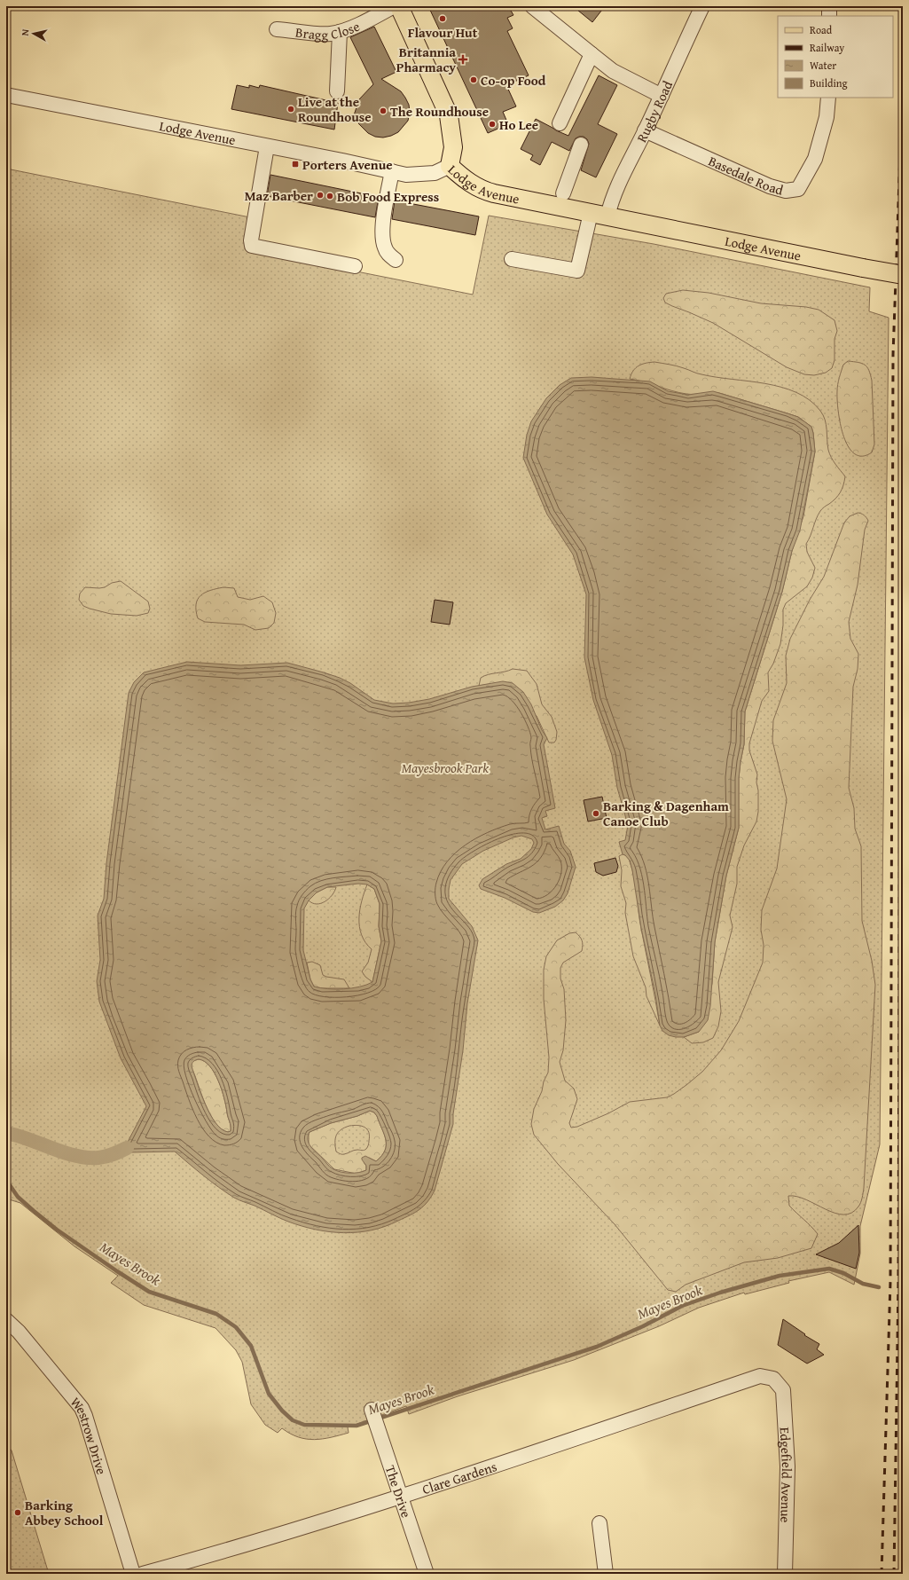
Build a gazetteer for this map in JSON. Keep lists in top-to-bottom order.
{
  "streets": {
    "main road": ["Lodge Avenue"],
    "street": [
      "Bragg Close",
      "Rugby Road",
      "Basedale Road",
      "Westrow Drive",
      "Edgefield Avenue",
      "Clare Gardens",
      "The Drive"
    ]
  },
  "crossings": [
    ["Rugby Road", "Lodge Avenue"],
    ["Rugby Road", "Basedale Road"],
    ["Edgefield Avenue", "Clare Gardens"],
    ["Clare Gardens", "The Drive"]
  ],
  "water": ["Mayes Brook"],
  "parks": ["Mayesbrook Park"],
  "places": {
    "other": [
      "Flavour Hut",
      "Co-op Food",
      "Live at the Roundhouse",
      "The Roundhouse",
      "Ho Lee",
      "Maz Barber",
      "Bob Food Express",
      "Barking & Dagenham Canoe Club",
      "Barking Abbey School"
    ],
    "health": ["Britannia Pharmacy"],
    "transit": ["Porters Avenue"]
  },
  "legend": [
    "Road",
    "Railway",
    "Water",
    "Building"
  ],
  "north": "left"
}
